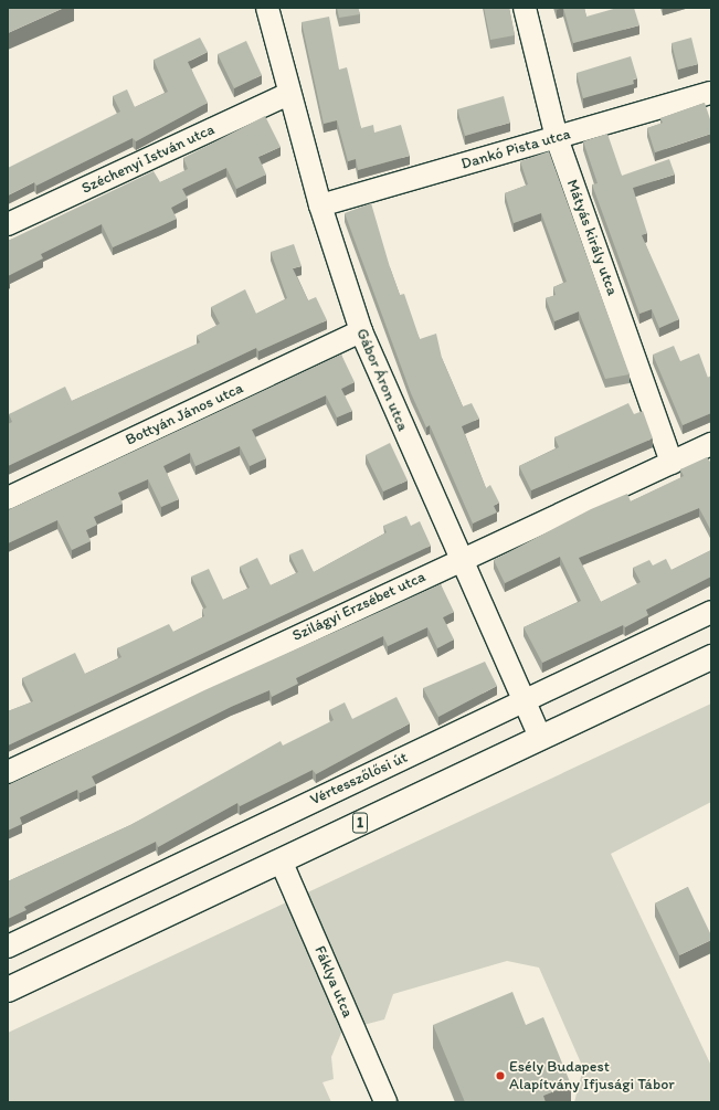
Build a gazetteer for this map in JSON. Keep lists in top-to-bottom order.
{
  "streets": {
    "main road": ["1"],
    "street": [
      "Dankó Pista utca",
      "Széchenyi István utca",
      "Mátyás király utca",
      "Gábor Áron utca",
      "Bottyán János utca",
      "Szilágyi Erzsébet utca",
      "Vértesszőlősi út",
      "Fáklya utca"
    ]
  },
  "crossings": [
    ["Dankó Pista utca", "Mátyás király utca"],
    ["Dankó Pista utca", "Gábor Áron utca"],
    ["Széchenyi István utca", "Gábor Áron utca"],
    ["Mátyás király utca", "Szilágyi Erzsébet utca"],
    ["Gábor Áron utca", "Bottyán János utca"],
    ["Gábor Áron utca", "Szilágyi Erzsébet utca"],
    ["Gábor Áron utca", "Vértesszőlősi út"],
    ["Gábor Áron utca", "1"],
    ["1", "Fáklya utca"]
  ],
  "places": ["Esély Budapest Alapítvány Ifjusági Tábor"]
}
